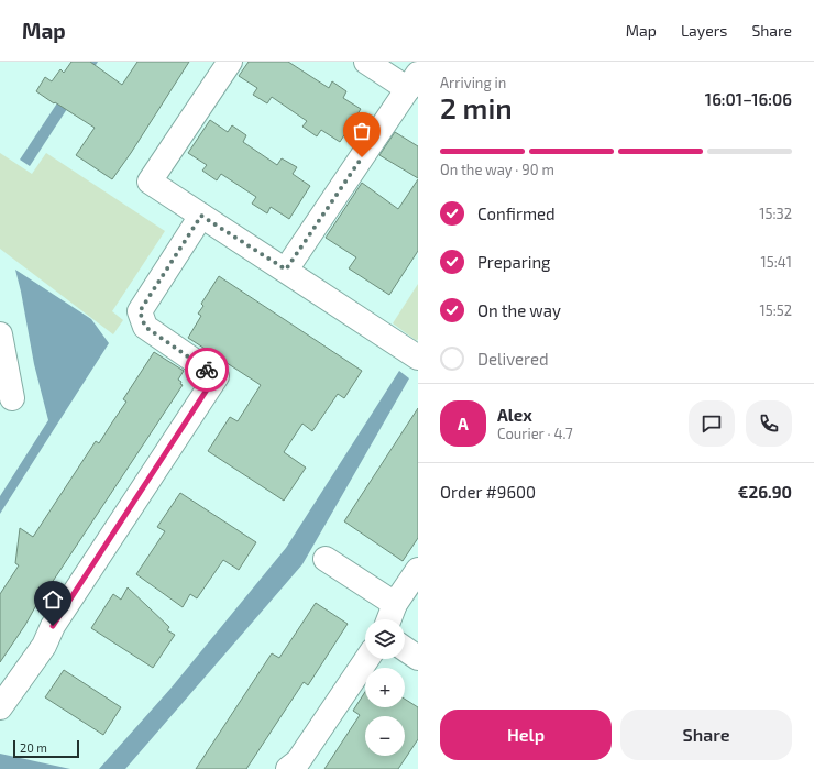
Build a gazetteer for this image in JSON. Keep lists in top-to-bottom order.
{
  "scale_bar": "20 m",
  "page": {
    "header": "Map",
    "nav": ["Map", "Layers", "Share"],
    "heading": ["2 min", "Arriving in", "16:01–16:06"],
    "panel": [
      "Alex",
      "Courier · 4.7",
      "Order #9600",
      "€26.90"
    ],
    "bar": "On the way · 90 m",
    "list": [
      ["Confirmed", "15:32"],
      ["Preparing", "15:41"],
      ["On the way", "15:52"],
      "Delivered"
    ],
    "round": "A",
    "map_buttons": ["+", "−"],
    "buttons": ["Help", "Share"],
    "scale": "20 m"
  }
}
